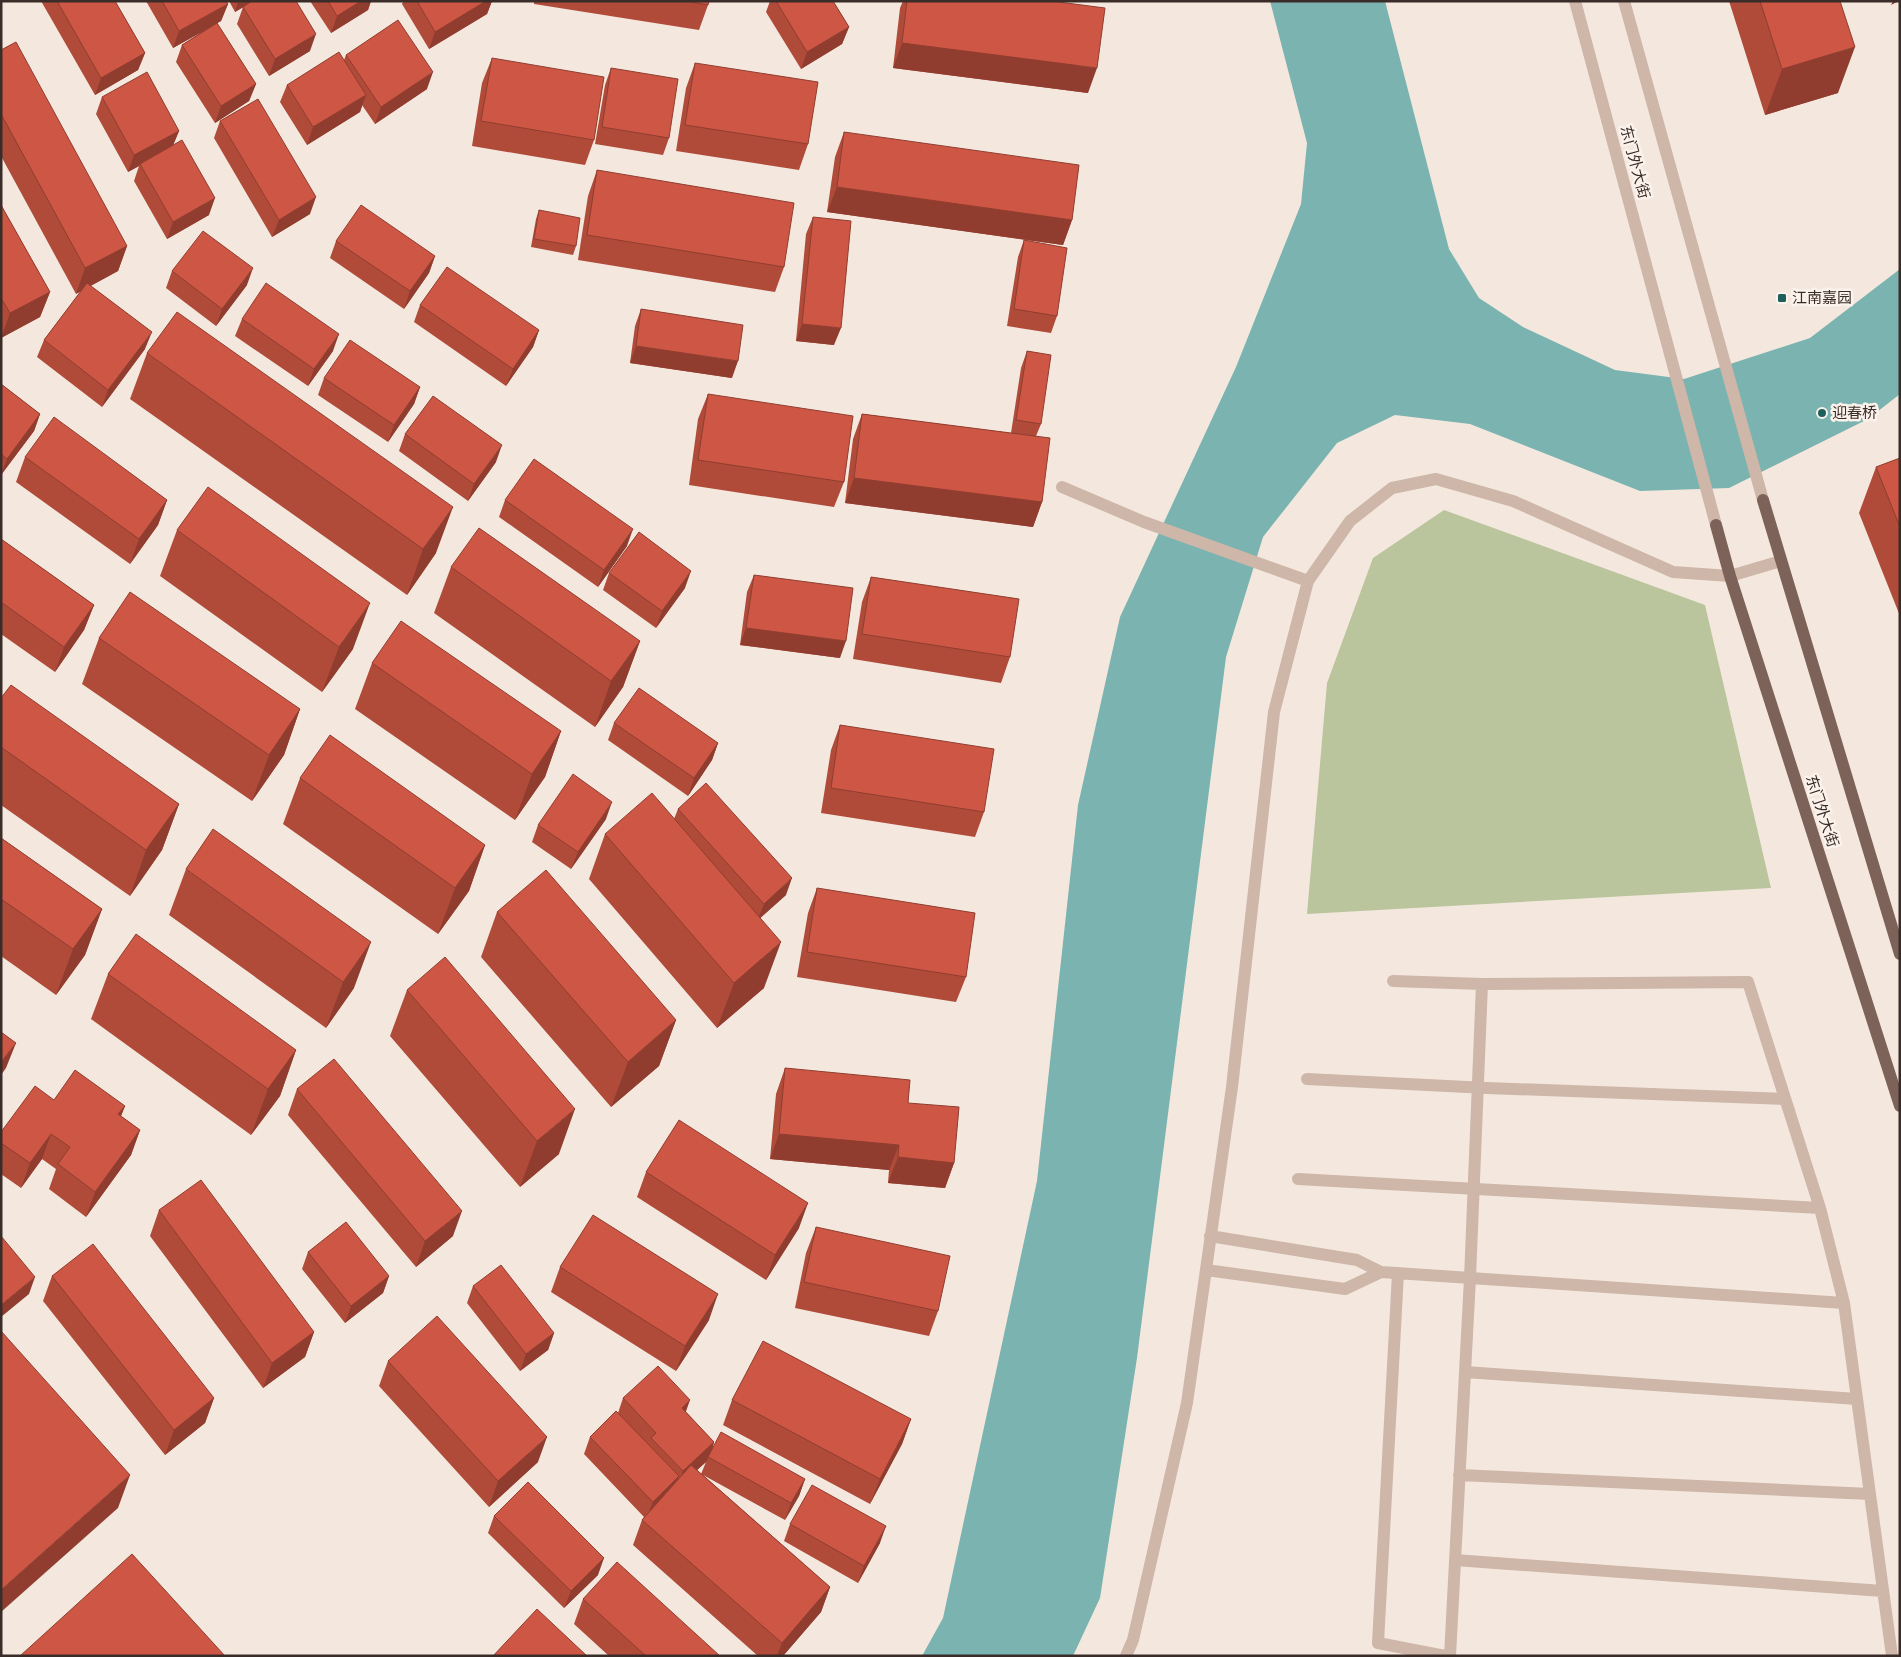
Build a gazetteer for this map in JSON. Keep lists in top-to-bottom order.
{
  "streets": {
    "main road": ["东门外大街"]
  },
  "places": {
    "transit": ["江南嘉园"],
    "other": ["迎春桥"]
  }
}
